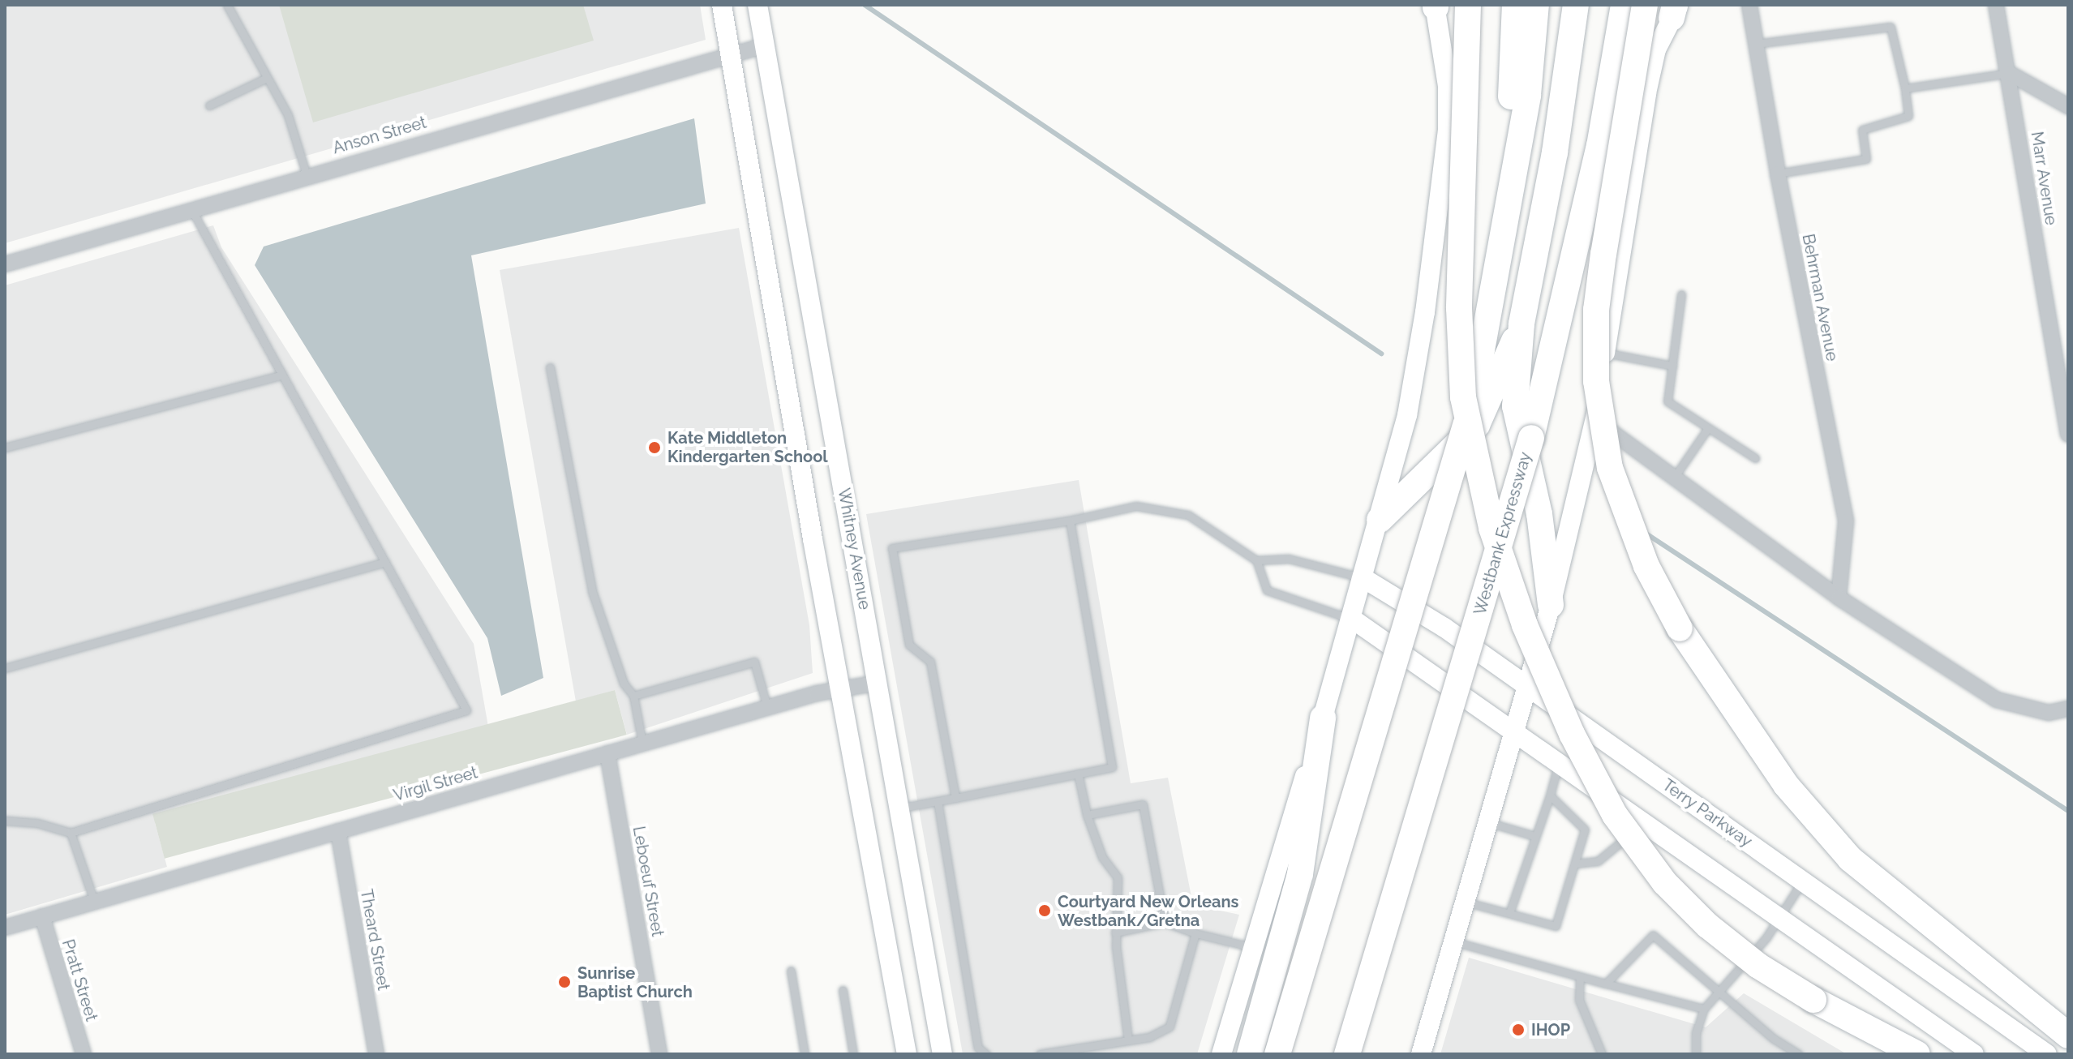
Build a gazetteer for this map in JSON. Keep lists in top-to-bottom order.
{
  "streets": {
    "highway": ["Westbank Expressway"],
    "street": [
      "Anson Street",
      "Marr Avenue",
      "Behrman Avenue",
      "Whitney Avenue",
      "Virgil Street",
      "Terry Parkway",
      "Leboeuf Street",
      "Theard Street",
      "Pratt Street"
    ]
  },
  "crossings": [
    ["Anson Street", "Whitney Avenue"],
    ["Whitney Avenue", "Virgil Street"],
    ["Virgil Street", "Leboeuf Street"],
    ["Virgil Street", "Theard Street"],
    ["Virgil Street", "Pratt Street"]
  ],
  "places": [
    "Kate Middleton Kindergarten School",
    "Courtyard New Orleans Westbank/Gretna",
    "Sunrise Baptist Church",
    "IHOP"
  ]
}
